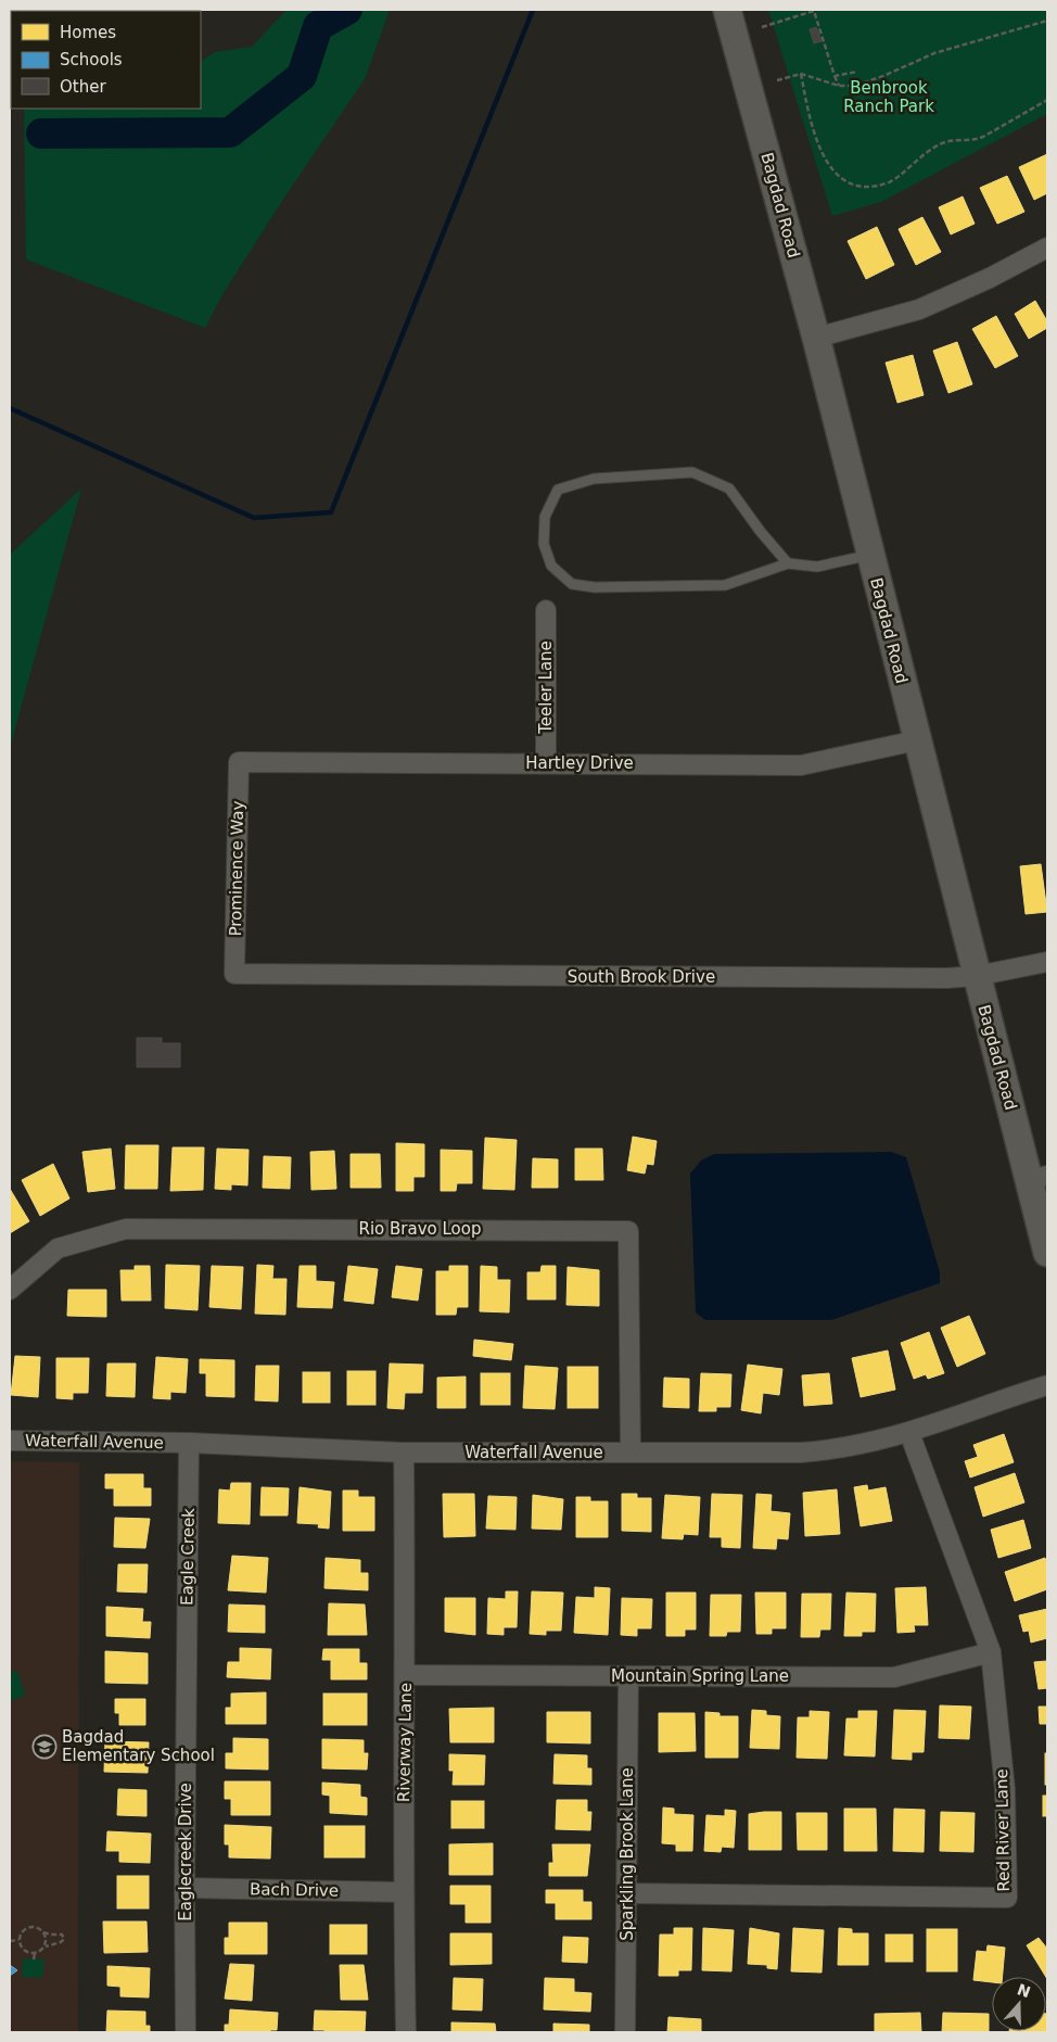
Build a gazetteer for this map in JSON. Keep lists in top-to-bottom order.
{
  "streets": {
    "street": [
      "Bagdad Road",
      "Teeler Lane",
      "Hartley Drive",
      "Prominence Way",
      "South Brook Drive",
      "Rio Bravo Loop",
      "Waterfall Avenue",
      "Eagle Creek",
      "Mountain Spring Lane",
      "Riverway Lane",
      "Red River Lane",
      "Eaglecreek Drive",
      "Sparkling Brook Lane",
      "Bach Drive"
    ]
  },
  "crossings": [
    ["Bagdad Road", "Hartley Drive"],
    ["Bagdad Road", "South Brook Drive"],
    ["Teeler Lane", "Hartley Drive"],
    ["Hartley Drive", "Prominence Way"],
    ["Prominence Way", "South Brook Drive"],
    ["Rio Bravo Loop", "Waterfall Avenue"],
    ["Waterfall Avenue", "Eagle Creek"],
    ["Waterfall Avenue", "Riverway Lane"],
    ["Waterfall Avenue", "Red River Lane"],
    ["Eagle Creek", "Eaglecreek Drive"],
    ["Mountain Spring Lane", "Riverway Lane"],
    ["Mountain Spring Lane", "Red River Lane"],
    ["Mountain Spring Lane", "Sparkling Brook Lane"],
    ["Riverway Lane", "Bach Drive"],
    ["Red River Lane", "Sparkling Brook Lane"],
    ["Eaglecreek Drive", "Bach Drive"]
  ],
  "parks": ["Benbrook Ranch Park"],
  "places": {
    "school or university": ["Bagdad Elementary School"]
  },
  "legend": ["Homes", "Schools", "Other"],
  "north": "top"
}
